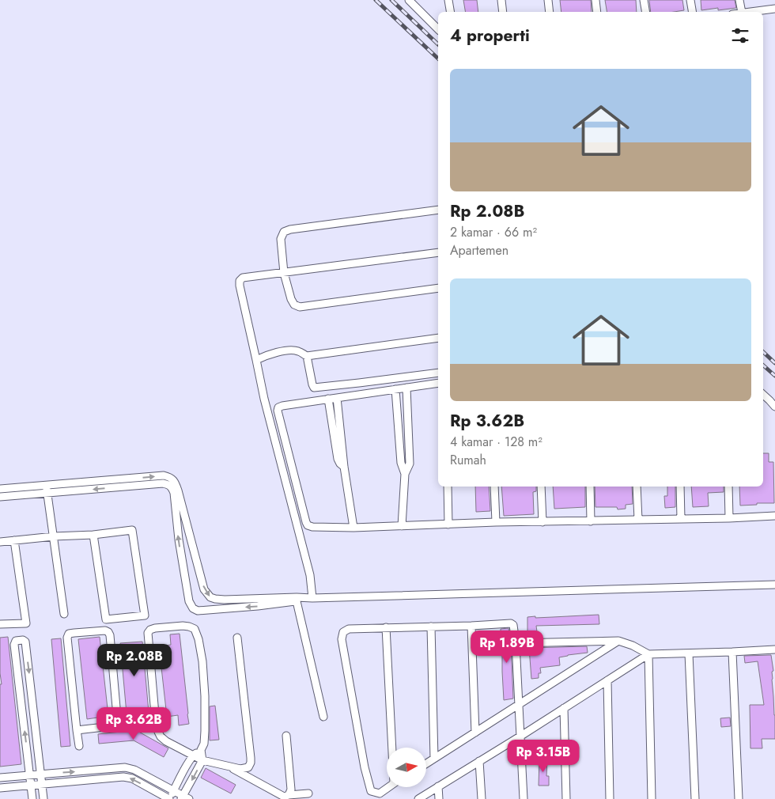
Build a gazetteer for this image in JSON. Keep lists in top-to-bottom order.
{
  "north": "right",
  "page": {
    "heading": "4 properti",
    "list": [
      {
        "name": "Rp 2.08B",
        "note": "2 kamar · 66 m² · Apartemen"
      },
      {
        "name": "Rp 3.62B",
        "note": "4 kamar · 128 m² · Rumah"
      }
    ],
    "price": [
      "Rp 1.89B",
      "Rp 2.08B",
      "Rp 3.62B",
      "Rp 3.15B"
    ]
  }
}
